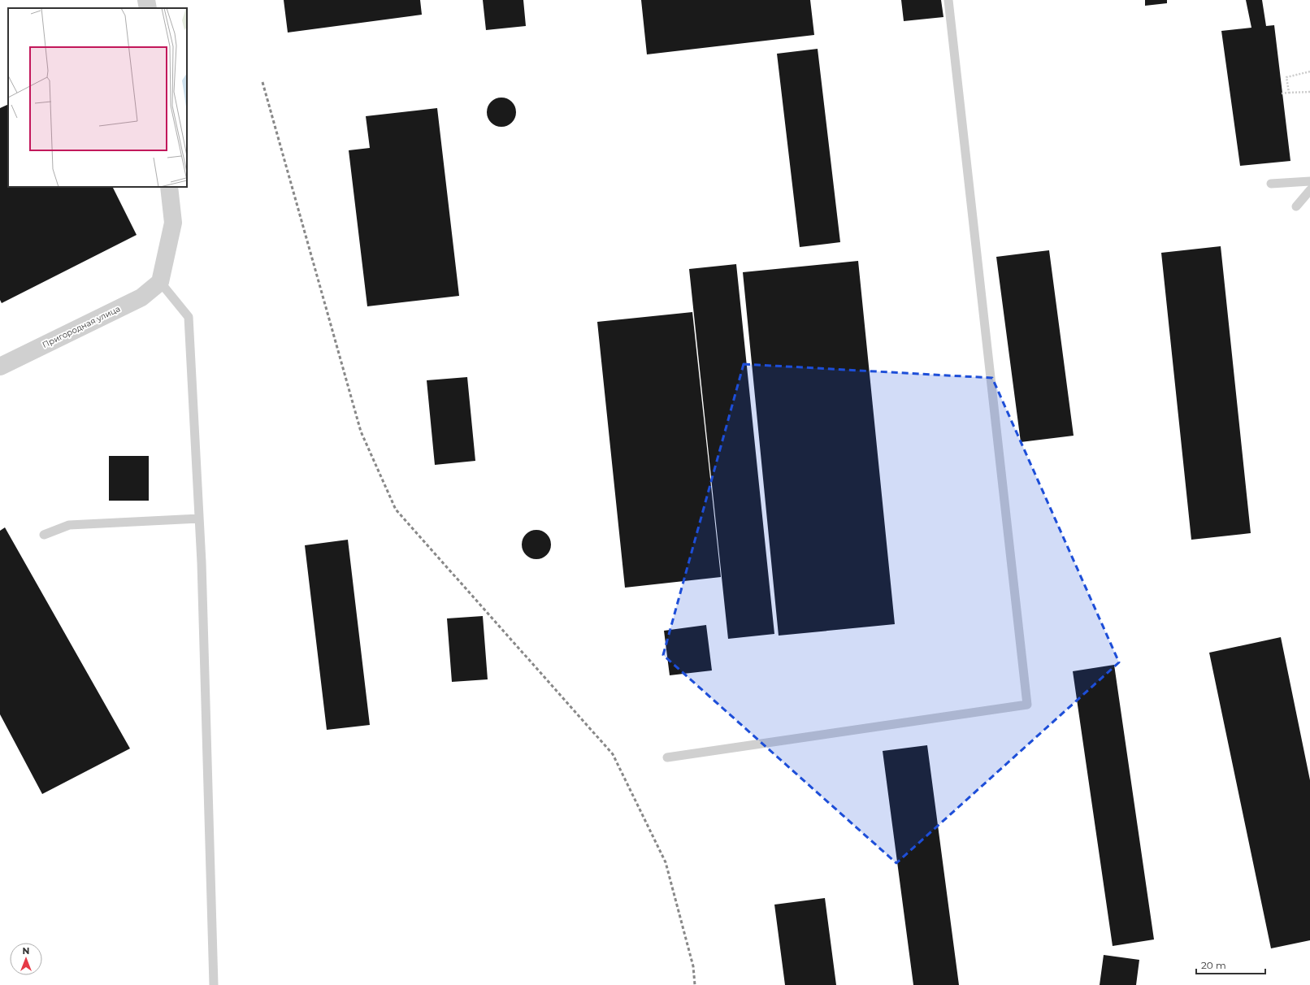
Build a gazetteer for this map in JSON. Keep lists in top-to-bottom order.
{
  "streets": {
    "street": ["Пригородная улица"]
  },
  "scale_bar": "20 m",
  "north": "top"
}
